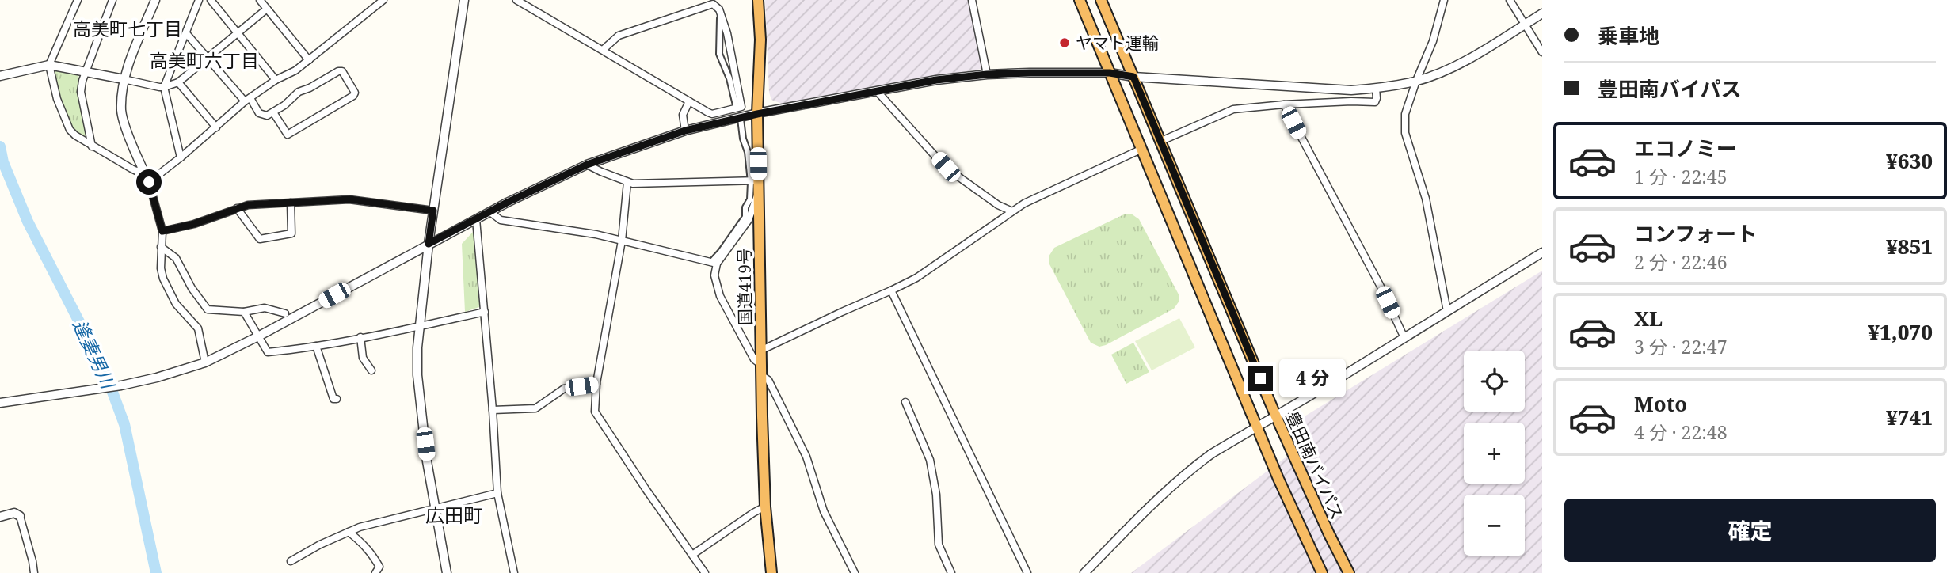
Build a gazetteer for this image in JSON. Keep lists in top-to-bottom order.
{
  "streets": {
    "highway": ["国道419号", "豊田南バイパス"]
  },
  "districts": ["高美町七丁目", "高美町六丁目", "広田町"],
  "water": ["逢妻男川"],
  "places": ["ヤマト運輸"],
  "page": {
    "banner": ["乗車地", "豊田南バイパス"],
    "list": [
      {
        "name": "エコノミー",
        "note": "1 分 · 22:45",
        "value": "¥630"
      },
      {
        "name": "コンフォート",
        "note": "2 分 · 22:46",
        "value": "¥851"
      },
      {
        "name": "XL",
        "note": "3 分 · 22:47",
        "value": "¥1,070"
      },
      {
        "name": "Moto",
        "note": "4 分 · 22:48",
        "value": "¥741"
      }
    ],
    "map_buttons": ["+", "−"],
    "bubble": "4 分",
    "buttons": "確定"
  }
}
